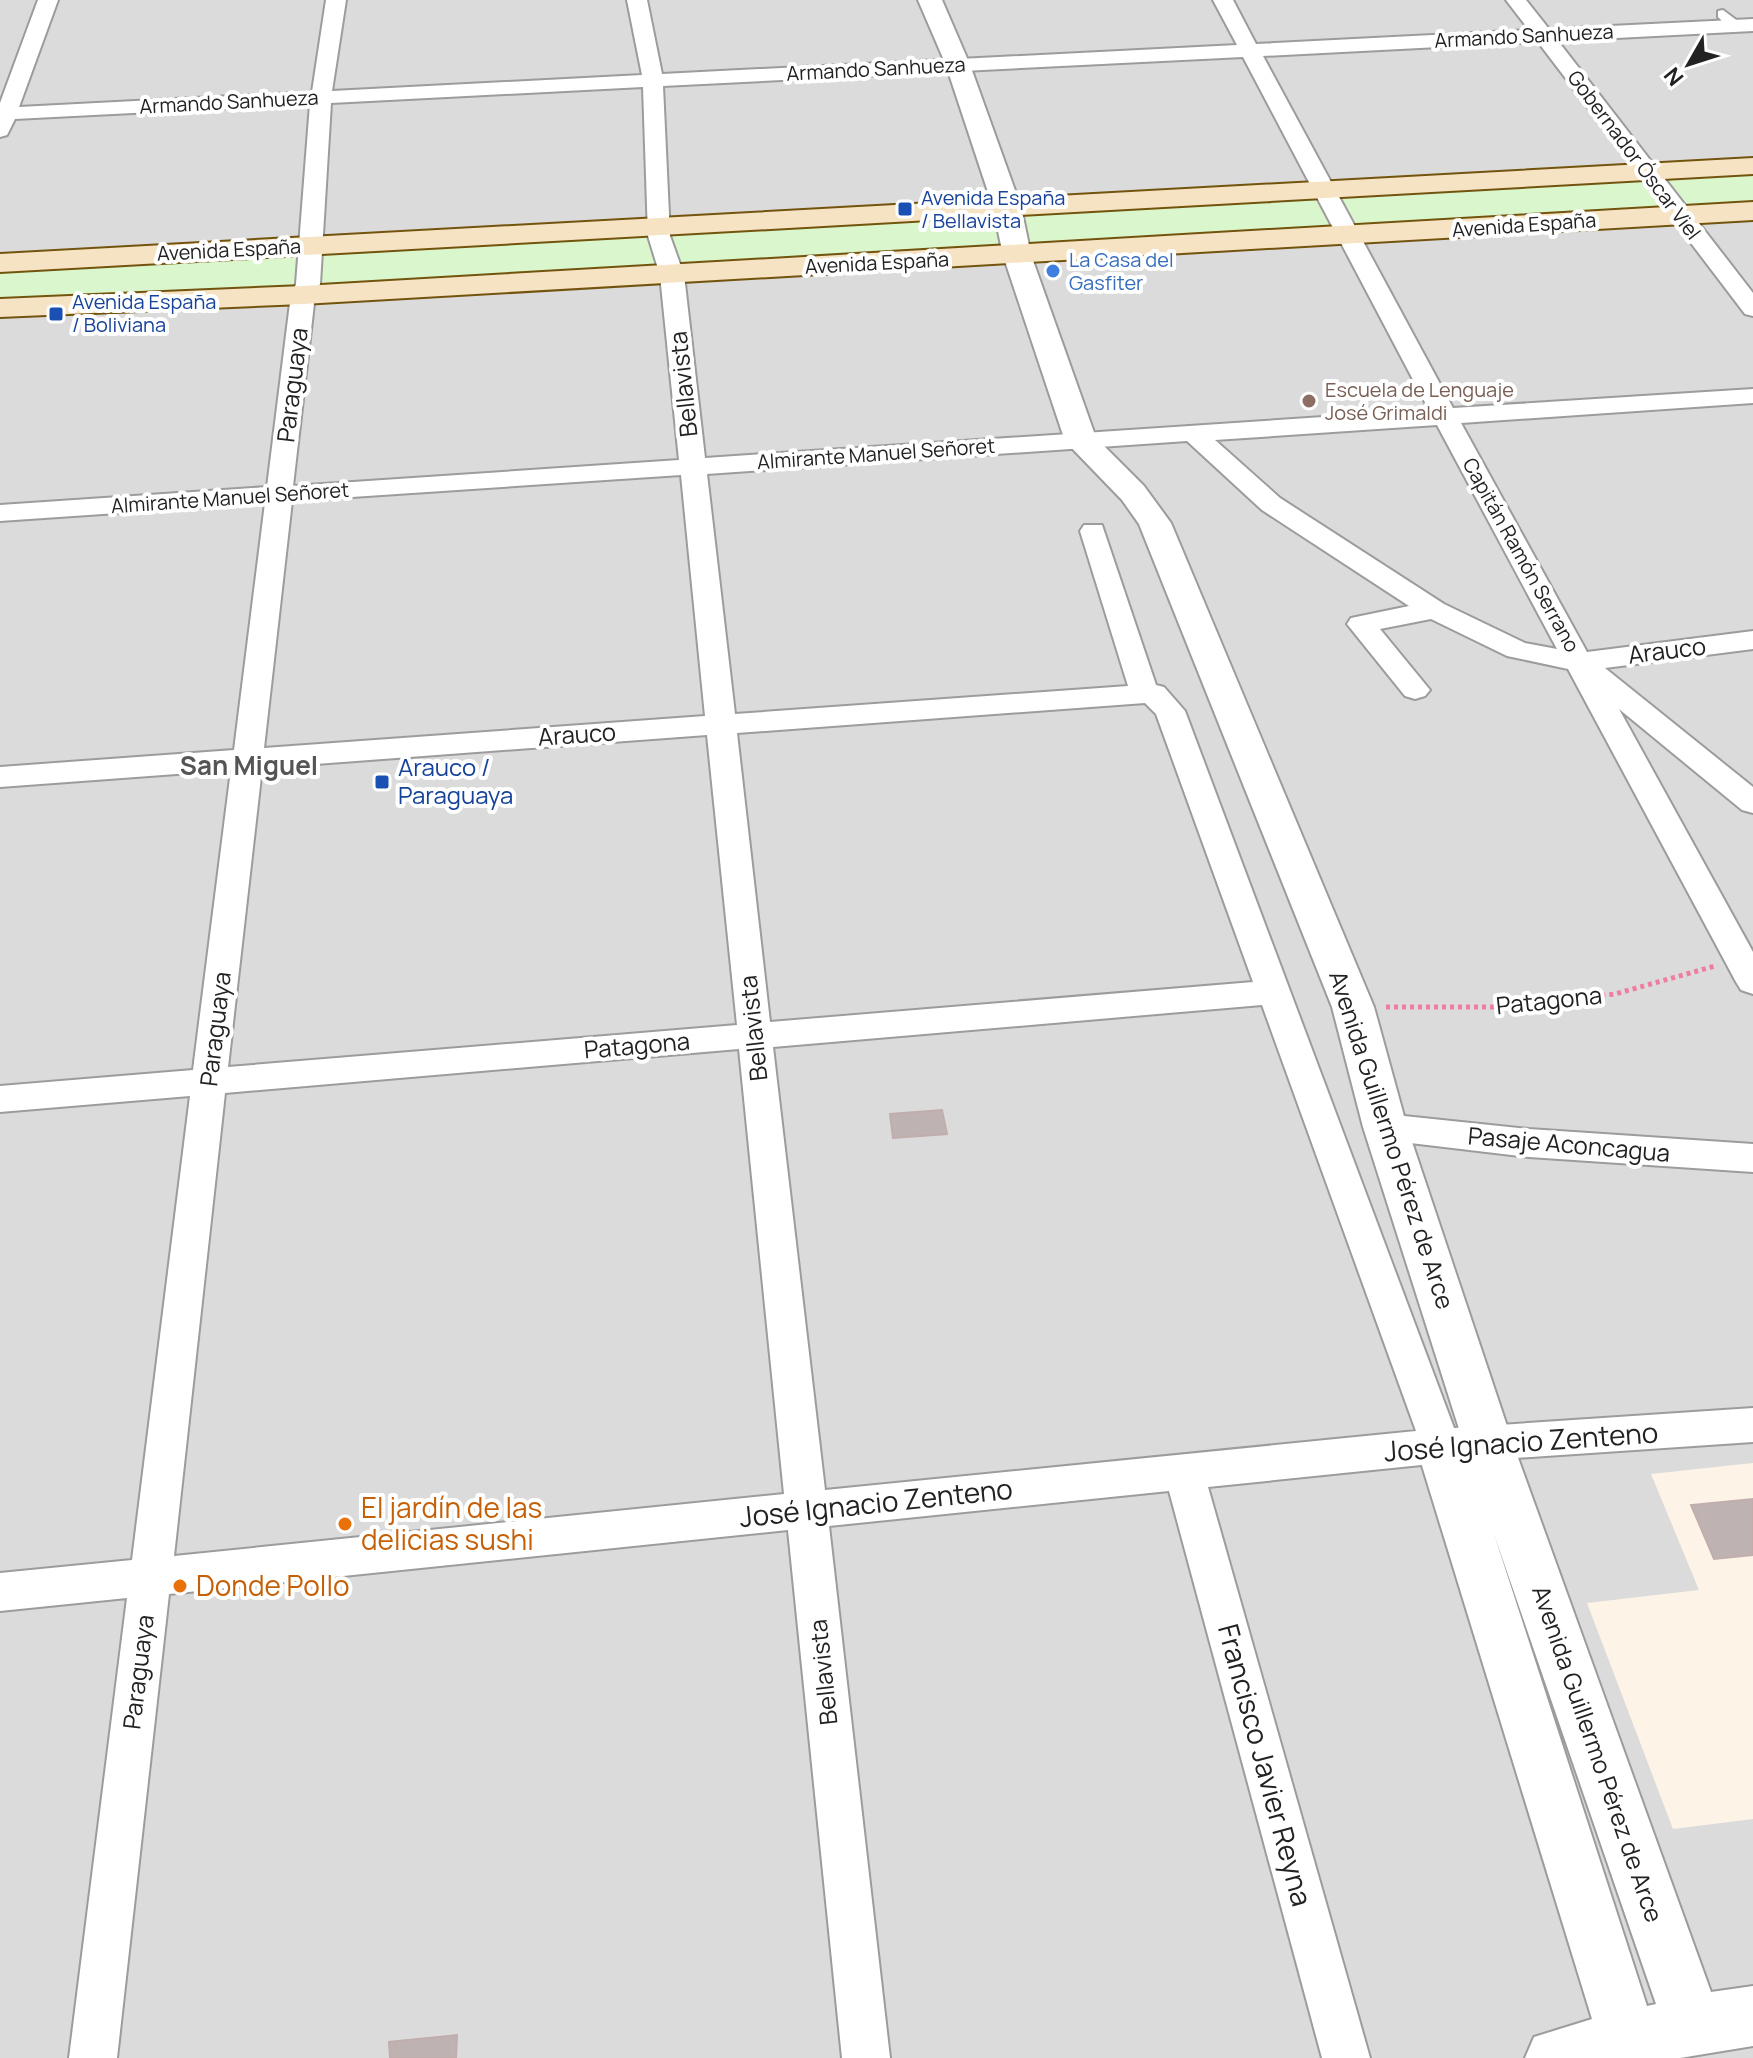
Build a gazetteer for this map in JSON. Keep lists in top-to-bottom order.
{
  "streets": {
    "main road": ["Avenida España"],
    "street": [
      "Armando Sanhueza",
      "Gobernador Óscar Viel",
      "Bellavista",
      "Paraguaya",
      "Almirante Manuel Señoret",
      "Capitán Ramón Serrano",
      "Arauco",
      "Patagona",
      "Avenida Guillermo Pérez de Arce",
      "Pasaje Aconcagua",
      "José Ignacio Zenteno",
      "Francisco Javier Reyna"
    ]
  },
  "crossings": [
    ["Armando Sanhueza", "Gobernador Óscar Viel"],
    ["Armando Sanhueza", "Bellavista"],
    ["Armando Sanhueza", "Paraguaya"],
    ["Armando Sanhueza", "Capitán Ramón Serrano"],
    ["Armando Sanhueza", "Avenida Guillermo Pérez de Arce"],
    ["Gobernador Óscar Viel", "Avenida España"],
    ["Avenida España", "Bellavista"],
    ["Avenida España", "Paraguaya"],
    ["Avenida España", "Capitán Ramón Serrano"],
    ["Avenida España", "Avenida Guillermo Pérez de Arce"],
    ["Bellavista", "Almirante Manuel Señoret"],
    ["Bellavista", "Arauco"],
    ["Bellavista", "Patagona"],
    ["Bellavista", "José Ignacio Zenteno"],
    ["Paraguaya", "Almirante Manuel Señoret"],
    ["Paraguaya", "Arauco"],
    ["Paraguaya", "Patagona"],
    ["Paraguaya", "José Ignacio Zenteno"],
    ["Almirante Manuel Señoret", "Capitán Ramón Serrano"],
    ["Almirante Manuel Señoret", "Avenida Guillermo Pérez de Arce"],
    ["Capitán Ramón Serrano", "Arauco"],
    ["Capitán Ramón Serrano", "Patagona"],
    ["Arauco", "Avenida Guillermo Pérez de Arce"],
    ["Patagona", "Avenida Guillermo Pérez de Arce"],
    ["Avenida Guillermo Pérez de Arce", "Pasaje Aconcagua"],
    ["Avenida Guillermo Pérez de Arce", "José Ignacio Zenteno"],
    ["José Ignacio Zenteno", "Francisco Javier Reyna"]
  ],
  "districts": ["San Miguel"],
  "places": {
    "transit": ["Avenida España / Bellavista", "Avenida España / Boliviana", "Arauco / Paraguaya"],
    "other": [
      "La Casa del Gasfiter",
      "Escuela de Lenguaje José Grimaldi",
      "El jardín de las delicias sushi",
      "Donde Pollo"
    ]
  },
  "north": "bottom left"
}
